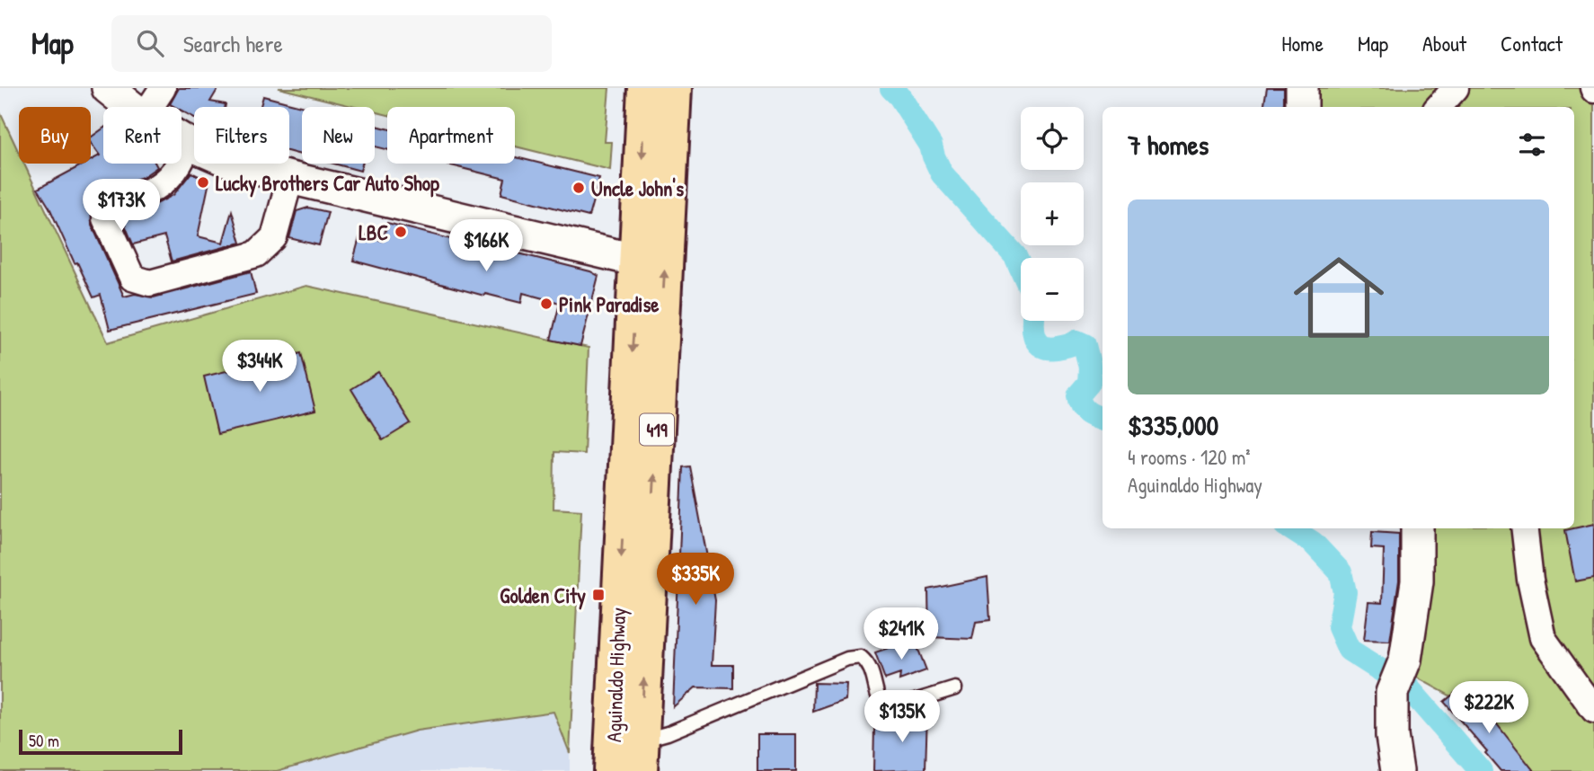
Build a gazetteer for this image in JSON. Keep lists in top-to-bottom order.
{
  "streets": {
    "highway": ["419", "Aguinaldo Highway"]
  },
  "places": {
    "other": [
      "Lucky Brothers Car Auto Shop",
      "Uncle John's",
      "LBC",
      "Pink Paradise"
    ],
    "transit": ["Golden City"]
  },
  "scale_bar": "50 m",
  "page": {
    "header": "Map",
    "search": "Search here",
    "nav": [
      "Home",
      "Map",
      "About",
      "Contact"
    ],
    "map_buttons": ["+", "−"],
    "chip": [
      "Buy",
      "Rent",
      "Filters",
      "New",
      "Apartment"
    ],
    "heading": "7 homes",
    "price": [
      "$173K",
      "$166K",
      "$344K",
      "$335K",
      "$241K",
      "$222K",
      "$135K"
    ],
    "list": [
      {
        "name": "$335,000",
        "note": "4 rooms · 120 m² · Aguinaldo Highway"
      }
    ],
    "scale": "50 m"
  }
}
